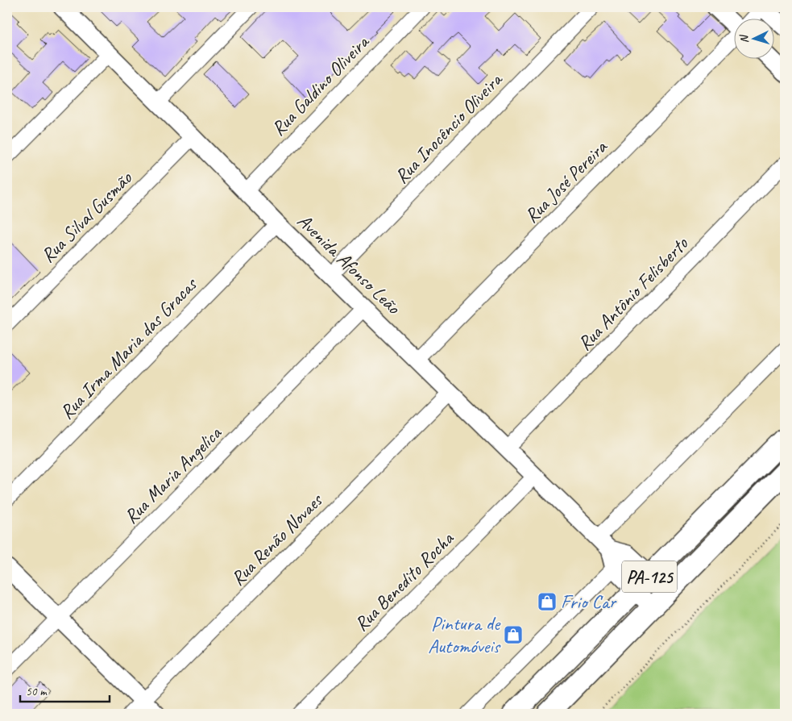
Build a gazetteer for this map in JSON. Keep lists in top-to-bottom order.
{
  "streets": {
    "main road": ["PA-125"],
    "street": [
      "Rua Galdino Oliveira",
      "Rua Inocêncio Oliveira",
      "Rua José Pereira",
      "Rua Silval Gusmão",
      "Avenida Afonso Leão",
      "Rua Antônio Felisberto",
      "Rua Irma Maria das Gracas",
      "Rua Maria Angelica",
      "Rua Renão Novaes",
      "Rua Benedito Rocha"
    ]
  },
  "crossings": [
    ["Rua Galdino Oliveira", "Avenida Afonso Leão"],
    ["Rua Inocêncio Oliveira", "Avenida Afonso Leão"],
    ["Rua José Pereira", "Avenida Afonso Leão"],
    ["Rua Silval Gusmão", "Avenida Afonso Leão"],
    ["Avenida Afonso Leão", "Rua Antônio Felisberto"],
    ["Avenida Afonso Leão", "Rua Irma Maria das Gracas"],
    ["Avenida Afonso Leão", "Rua Maria Angelica"],
    ["Avenida Afonso Leão", "Rua Renão Novaes"],
    ["Avenida Afonso Leão", "PA-125"],
    ["Avenida Afonso Leão", "Rua Benedito Rocha"]
  ],
  "places": {
    "shop": ["Frio Car", "Pintura de Automóveis"]
  },
  "scale_bar": "50 m",
  "north": "left"
}
